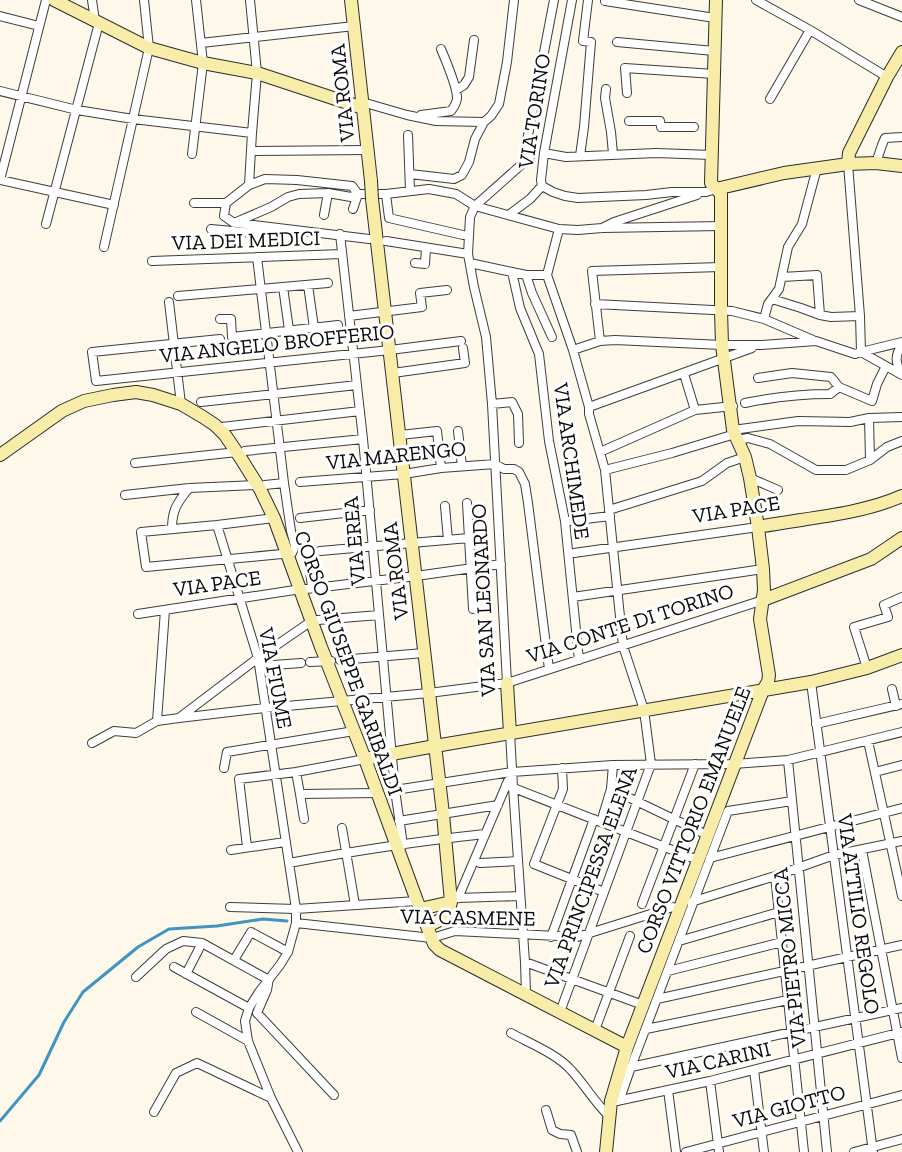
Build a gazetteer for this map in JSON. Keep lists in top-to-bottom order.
{
  "streets": {
    "street": [
      "VIA ROMA",
      "VIA TORINO",
      "VIA DEI MEDICI",
      "VIA ANGELO BROFFERIO",
      "VIA MARENGO",
      "VIA ARCHIMEDE",
      "VIA PACE",
      "VIA EREA",
      "VIA SAN LEONARDO",
      "VIA CONTE DI TORINO",
      "CORSO GIUSEPPE GARIBALDI",
      "VIA FIUME",
      "CORSO VITTORIO EMANUELE",
      "VIA PRINCIPESSA ELENA",
      "VIA ATTILIO REGOLO",
      "VIA CASMENE",
      "VIA PIETRO MICCA",
      "VIA CARINI",
      "VIA GIOTTO"
    ]
  },
  "crossings": [
    ["VIA ROMA", "VIA ANGELO BROFFERIO"],
    ["VIA ROMA", "VIA MARENGO"],
    ["VIA ROMA", "VIA PACE"],
    ["VIA ROMA", "VIA CONTE DI TORINO"],
    ["VIA DEI MEDICI", "VIA EREA"],
    ["VIA ANGELO BROFFERIO", "VIA EREA"],
    ["VIA MARENGO", "VIA EREA"],
    ["VIA MARENGO", "VIA SAN LEONARDO"],
    ["VIA ARCHIMEDE", "VIA CONTE DI TORINO"],
    ["VIA PACE", "VIA EREA"],
    ["VIA PACE", "VIA SAN LEONARDO"],
    ["VIA PACE", "CORSO GIUSEPPE GARIBALDI"],
    ["VIA PACE", "VIA FIUME"],
    ["VIA PACE", "CORSO VITTORIO EMANUELE"],
    ["VIA PACE", "VIA PRINCIPESSA ELENA"],
    ["VIA EREA", "VIA CONTE DI TORINO"],
    ["VIA EREA", "CORSO GIUSEPPE GARIBALDI"],
    ["VIA SAN LEONARDO", "VIA CONTE DI TORINO"],
    ["VIA SAN LEONARDO", "CORSO GIUSEPPE GARIBALDI"],
    ["VIA SAN LEONARDO", "VIA CASMENE"],
    ["VIA CONTE DI TORINO", "CORSO GIUSEPPE GARIBALDI"],
    ["VIA CONTE DI TORINO", "VIA FIUME"],
    ["VIA CONTE DI TORINO", "CORSO VITTORIO EMANUELE"],
    ["VIA CONTE DI TORINO", "VIA PRINCIPESSA ELENA"],
    ["CORSO GIUSEPPE GARIBALDI", "CORSO VITTORIO EMANUELE"],
    ["CORSO GIUSEPPE GARIBALDI", "VIA PRINCIPESSA ELENA"],
    ["CORSO GIUSEPPE GARIBALDI", "VIA CASMENE"],
    ["VIA FIUME", "VIA CASMENE"],
    ["CORSO VITTORIO EMANUELE", "VIA CARINI"],
    ["VIA PRINCIPESSA ELENA", "VIA CASMENE"],
    ["VIA ATTILIO REGOLO", "VIA CARINI"],
    ["VIA ATTILIO REGOLO", "VIA GIOTTO"],
    ["VIA PIETRO MICCA", "VIA CARINI"],
    ["VIA PIETRO MICCA", "VIA GIOTTO"]
  ]
}
